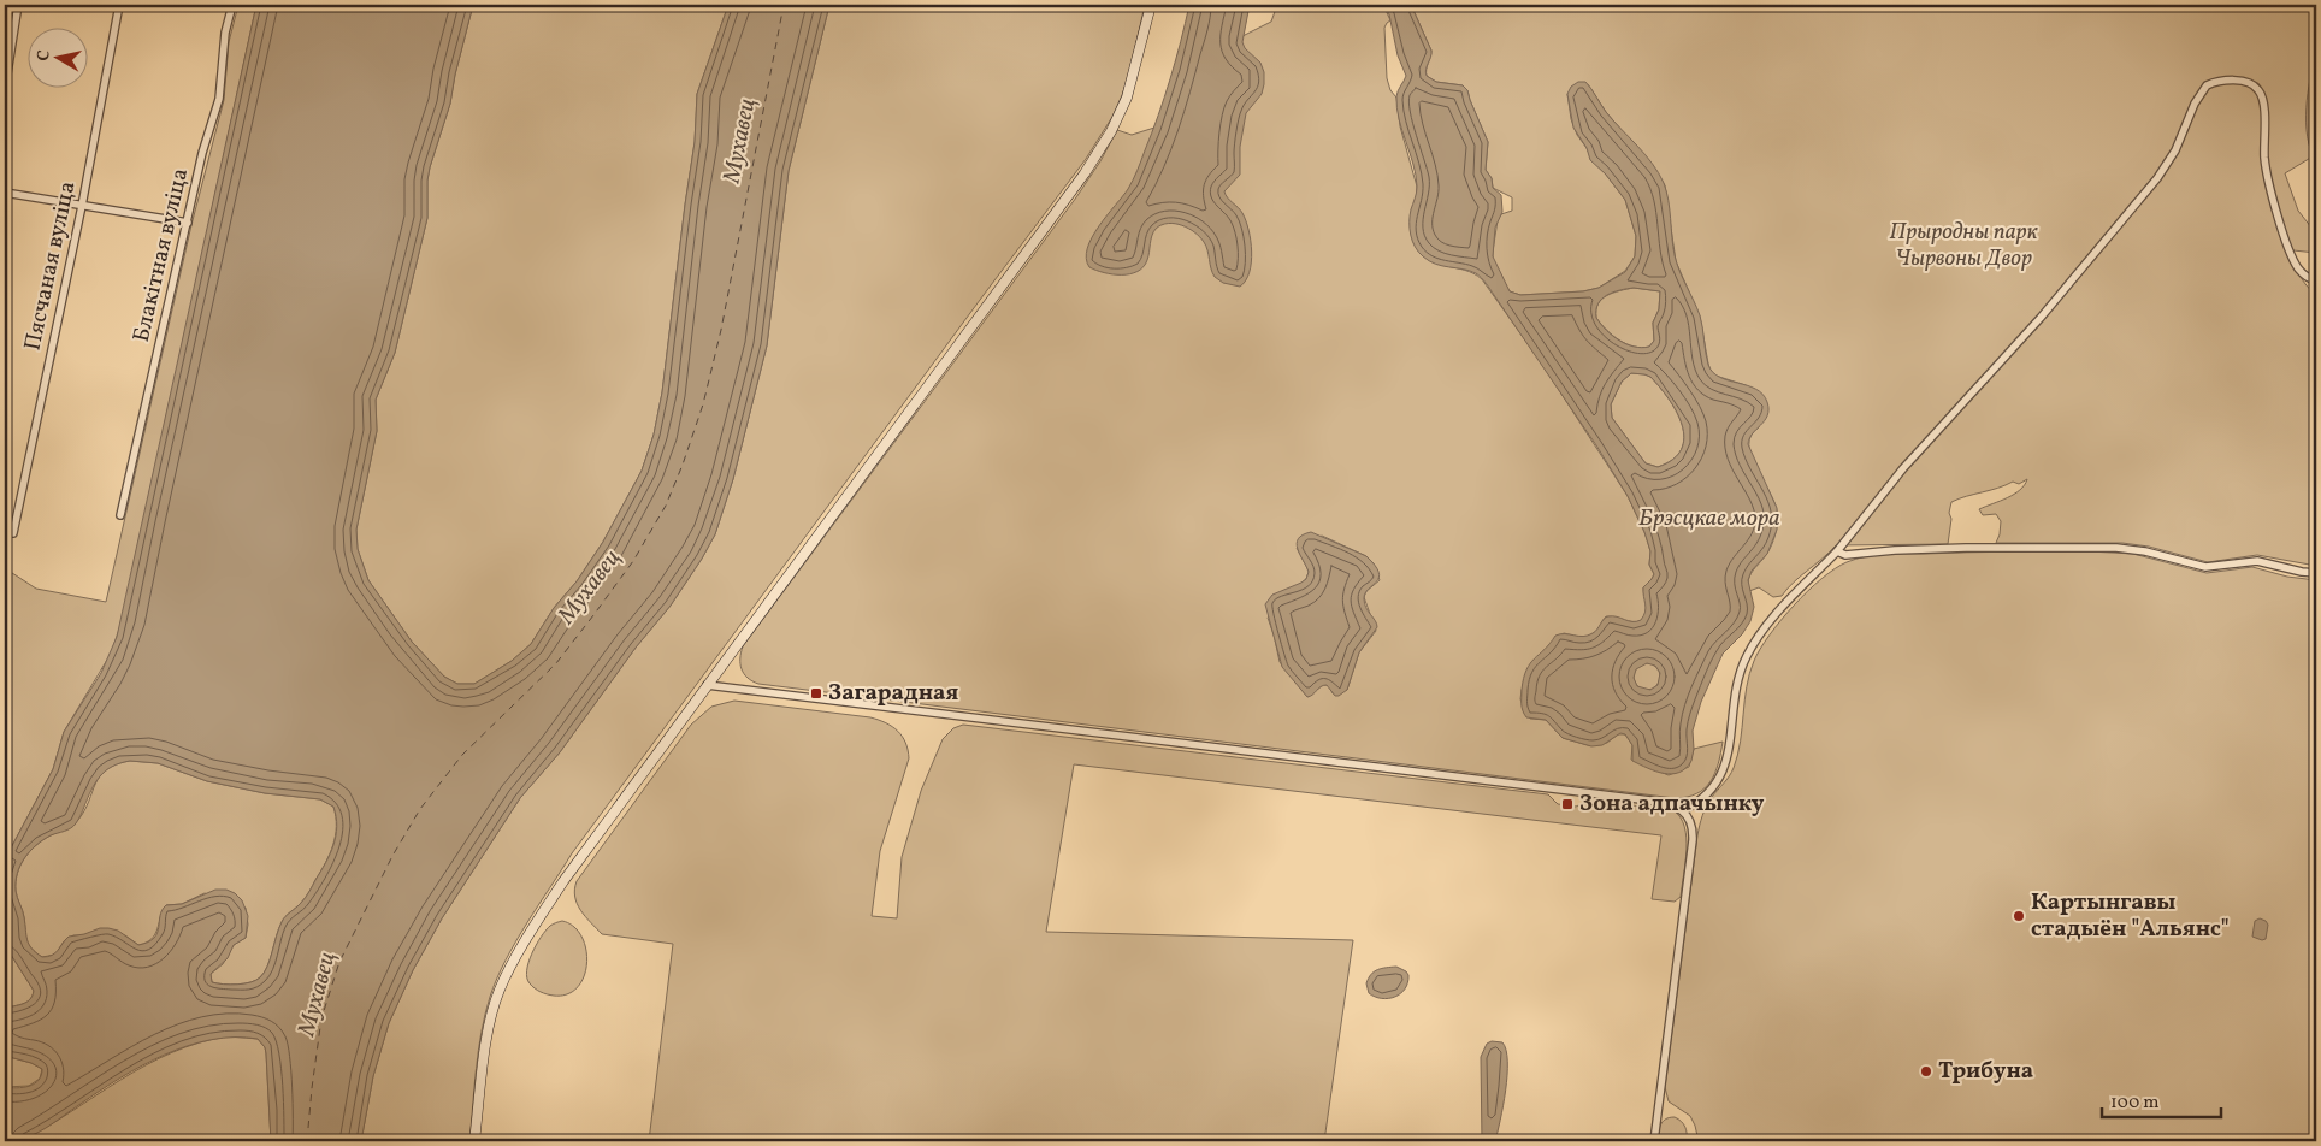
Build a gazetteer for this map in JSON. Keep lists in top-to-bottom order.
{
  "streets": {
    "street": ["Блакітная вуліца", "Пясчаная вуліца"]
  },
  "water": ["Мухавец", "Брэсцкае мора"],
  "parks": ["Прыродны парк Чырвоны Двор"],
  "places": {
    "transit": ["Загарадная", "Зона адпачынку"],
    "other": ["Картынгавы стадыён \"Альянс\"", "Трибуна"]
  },
  "scale_bar": "100 m",
  "north": "left"
}
